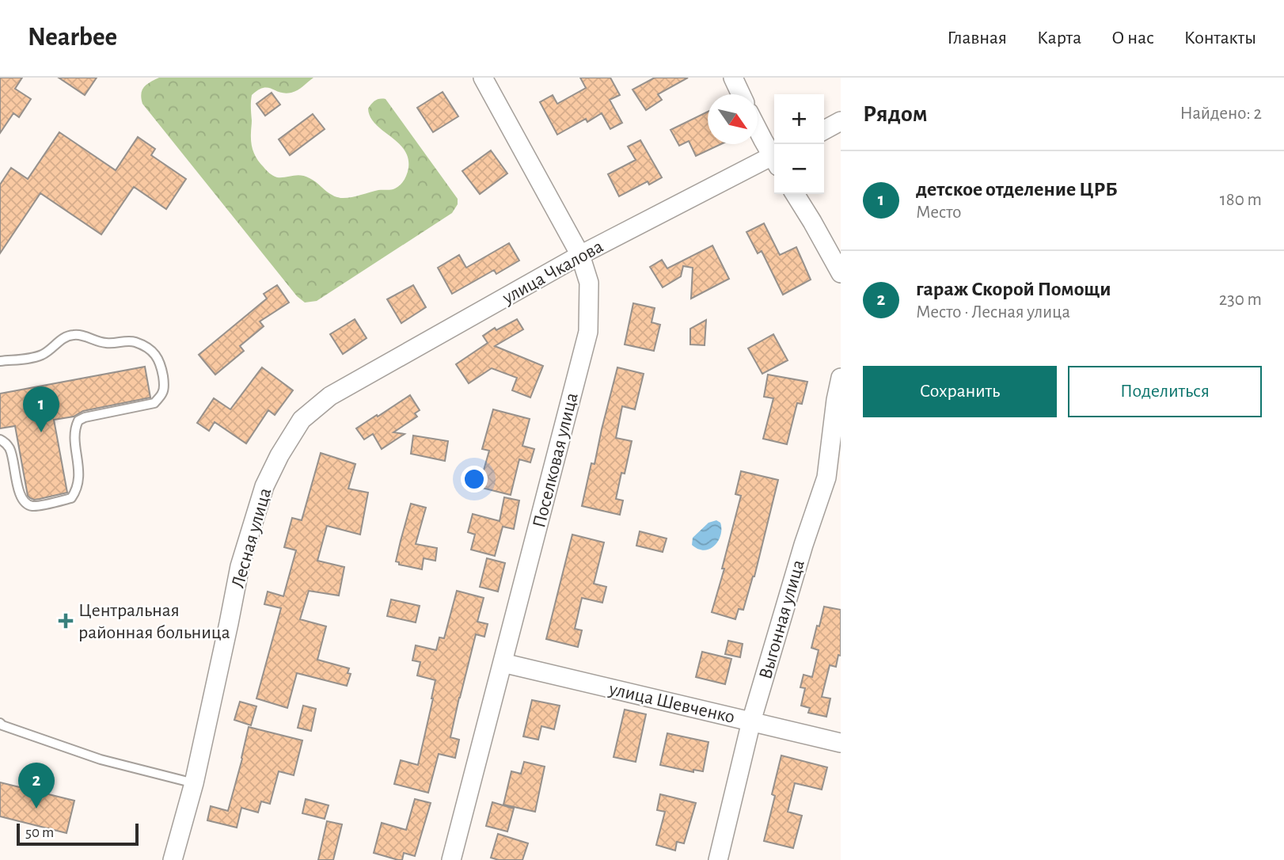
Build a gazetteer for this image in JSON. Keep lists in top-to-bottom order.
{
  "streets": {
    "street": [
      "улица Чкалова",
      "Поселковая улица",
      "Лесная улица",
      "Выгонная улица",
      "улица Шевченко"
    ]
  },
  "crossings": [
    ["улица Чкалова", "Поселковая улица"],
    ["улица Чкалова", "Лесная улица"],
    ["Поселковая улица", "улица Шевченко"],
    ["Выгонная улица", "улица Шевченко"]
  ],
  "places": {
    "health": ["Центральная районная больница"]
  },
  "scale_bar": "50 m",
  "north": "bottom right",
  "page": {
    "header": "Nearbee",
    "nav": [
      "Главная",
      "Карта",
      "О нас",
      "Контакты"
    ],
    "heading": ["Рядом", "Найдено: 2"],
    "map_buttons": ["+", "−"],
    "list": [
      {
        "mark": "1",
        "name": "детское отделение ЦРБ",
        "note": "Место",
        "value": "180 m"
      },
      {
        "mark": "2",
        "name": "гараж Скорой Помощи",
        "note": "Место · Лесная улица",
        "value": "230 m"
      }
    ],
    "buttons": ["Сохранить", "Поделиться"],
    "pins": ["1", "2"],
    "scale": "50 m"
  }
}
